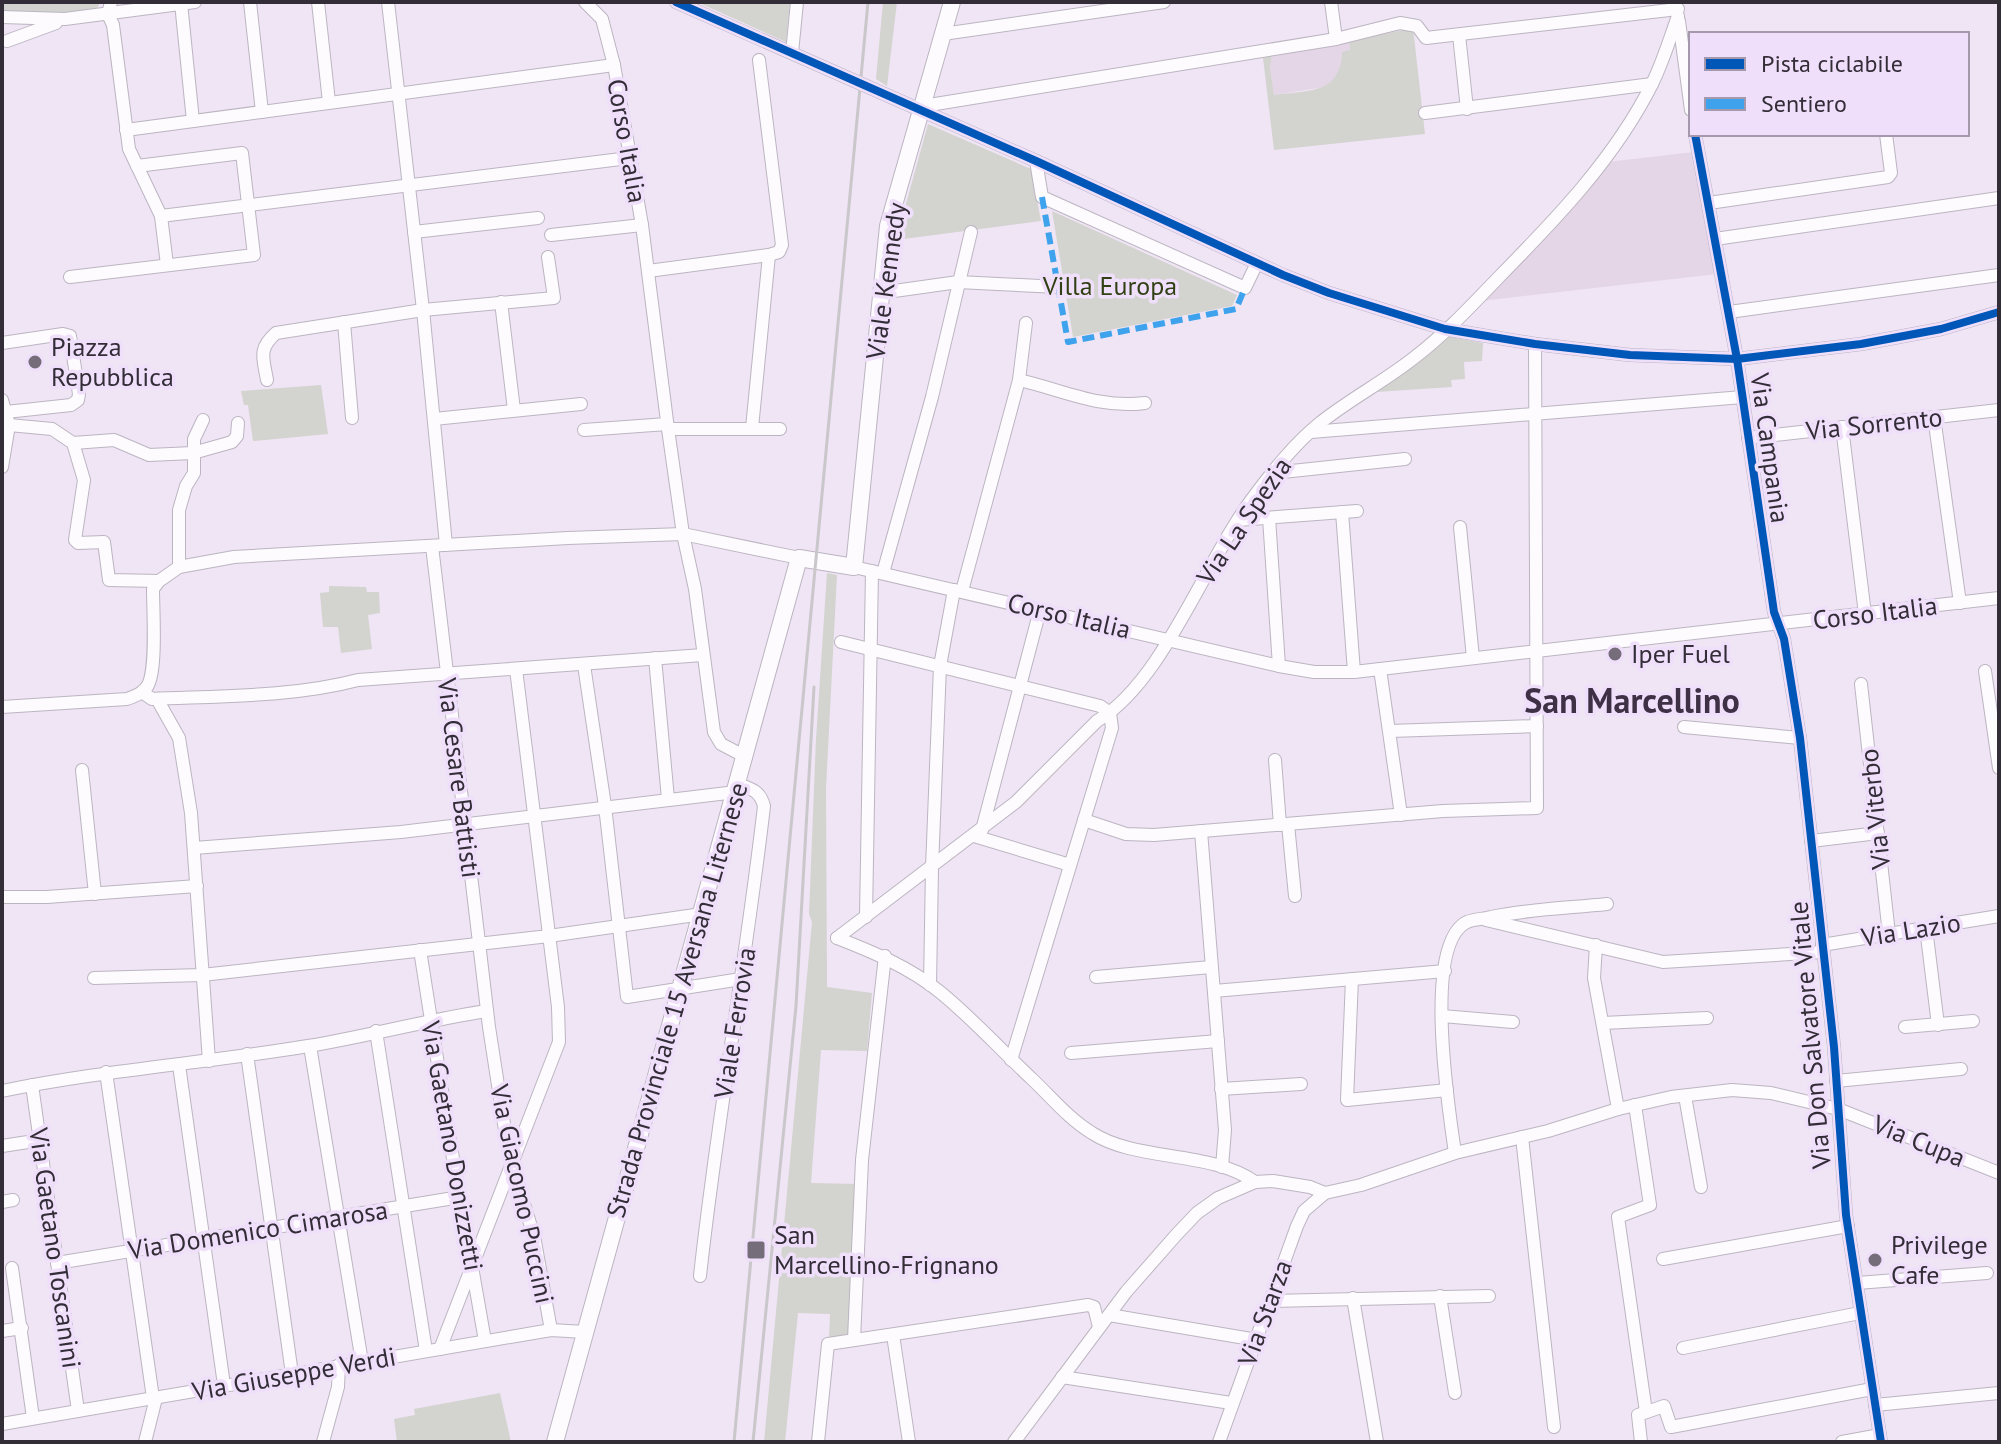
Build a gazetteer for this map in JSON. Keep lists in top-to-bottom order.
{
  "streets": {
    "main road": ["Corso Italia", "Viale Kennedy", "Strada Provinciale 15 Aversana Liternese"],
    "street": [
      "Via Sorrento",
      "Via Campania",
      "Via La Spezia",
      "Via Cesare Battisti",
      "Via Viterbo",
      "Via Lazio",
      "Viale Ferrovia",
      "Via Don Salvatore Vitale",
      "Via Cupa",
      "Via Gaetano Donizzetti",
      "Via Giacomo Puccini",
      "Via Domenico Cimarosa",
      "Via Gaetano Toscanini",
      "Via Starza",
      "Via Giuseppe Verdi"
    ]
  },
  "crossings": [
    ["Corso Italia", "Viale Kennedy"],
    ["Corso Italia", "Via Campania"],
    ["Corso Italia", "Via La Spezia"],
    ["Corso Italia", "Strada Provinciale 15 Aversana Liternese"],
    ["Corso Italia", "Via Don Salvatore Vitale"],
    ["Via Sorrento", "Via Campania"],
    ["Via Campania", "Via Don Salvatore Vitale"],
    ["Via Cesare Battisti", "Via Giacomo Puccini"],
    ["Via Viterbo", "Via Lazio"],
    ["Via Lazio", "Via Don Salvatore Vitale"],
    ["Strada Provinciale 15 Aversana Liternese", "Viale Ferrovia"],
    ["Strada Provinciale 15 Aversana Liternese", "Via Giuseppe Verdi"],
    ["Via Don Salvatore Vitale", "Via Cupa"],
    ["Via Cupa", "Via Starza"],
    ["Via Gaetano Donizzetti", "Via Domenico Cimarosa"],
    ["Via Gaetano Donizzetti", "Via Giuseppe Verdi"],
    ["Via Giacomo Puccini", "Via Giuseppe Verdi"],
    ["Via Domenico Cimarosa", "Via Gaetano Toscanini"],
    ["Via Gaetano Toscanini", "Via Giuseppe Verdi"]
  ],
  "districts": ["San Marcellino"],
  "parks": ["Villa Europa"],
  "places": {
    "other": ["Piazza Repubblica", "Iper Fuel", "Privilege Cafe"],
    "transit": ["San Marcellino-Frignano"]
  },
  "legend": ["Pista ciclabile", "Sentiero"]
}
